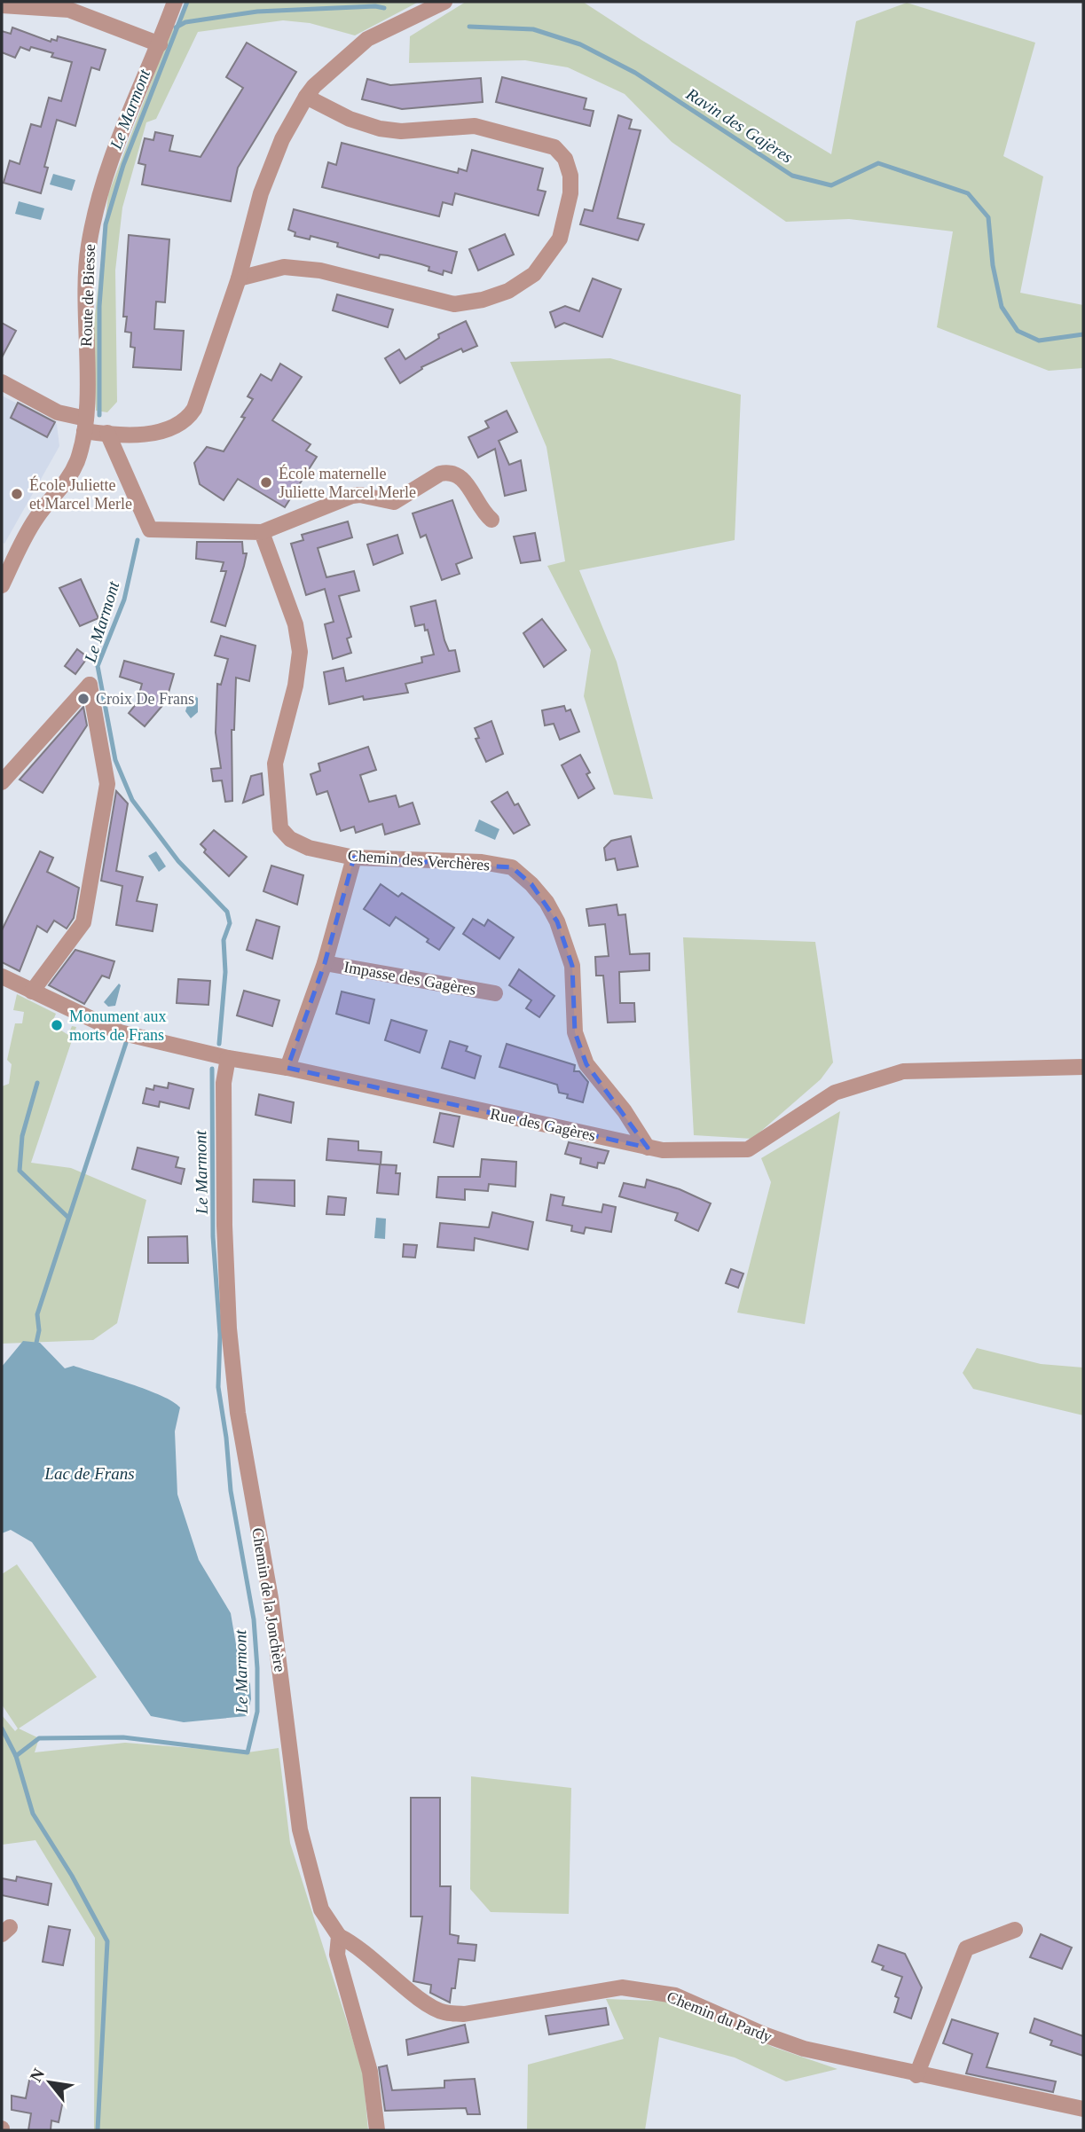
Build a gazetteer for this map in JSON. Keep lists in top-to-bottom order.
{
  "streets": {
    "street": [
      "Route de Biesse",
      "Chemin des Verchères",
      "Impasse des Gagères",
      "Rue des Gagères",
      "Chemin de la Jonchère",
      "Chemin du Pardy"
    ]
  },
  "crossings": [
    ["Chemin des Verchères", "Impasse des Gagères"],
    ["Chemin des Verchères", "Rue des Gagères"],
    ["Impasse des Gagères", "Rue des Gagères"],
    ["Rue des Gagères", "Chemin de la Jonchère"],
    ["Chemin de la Jonchère", "Chemin du Pardy"]
  ],
  "water": ["Le Marmont", "Ravin des Gajères", "Lac de Frans"],
  "places": [
    "École maternelle Juliette Marcel Merle",
    "École Juliette et Marcel Merle",
    "Croix De Frans",
    "Monument aux morts de Frans"
  ],
  "north": "top left"
}
